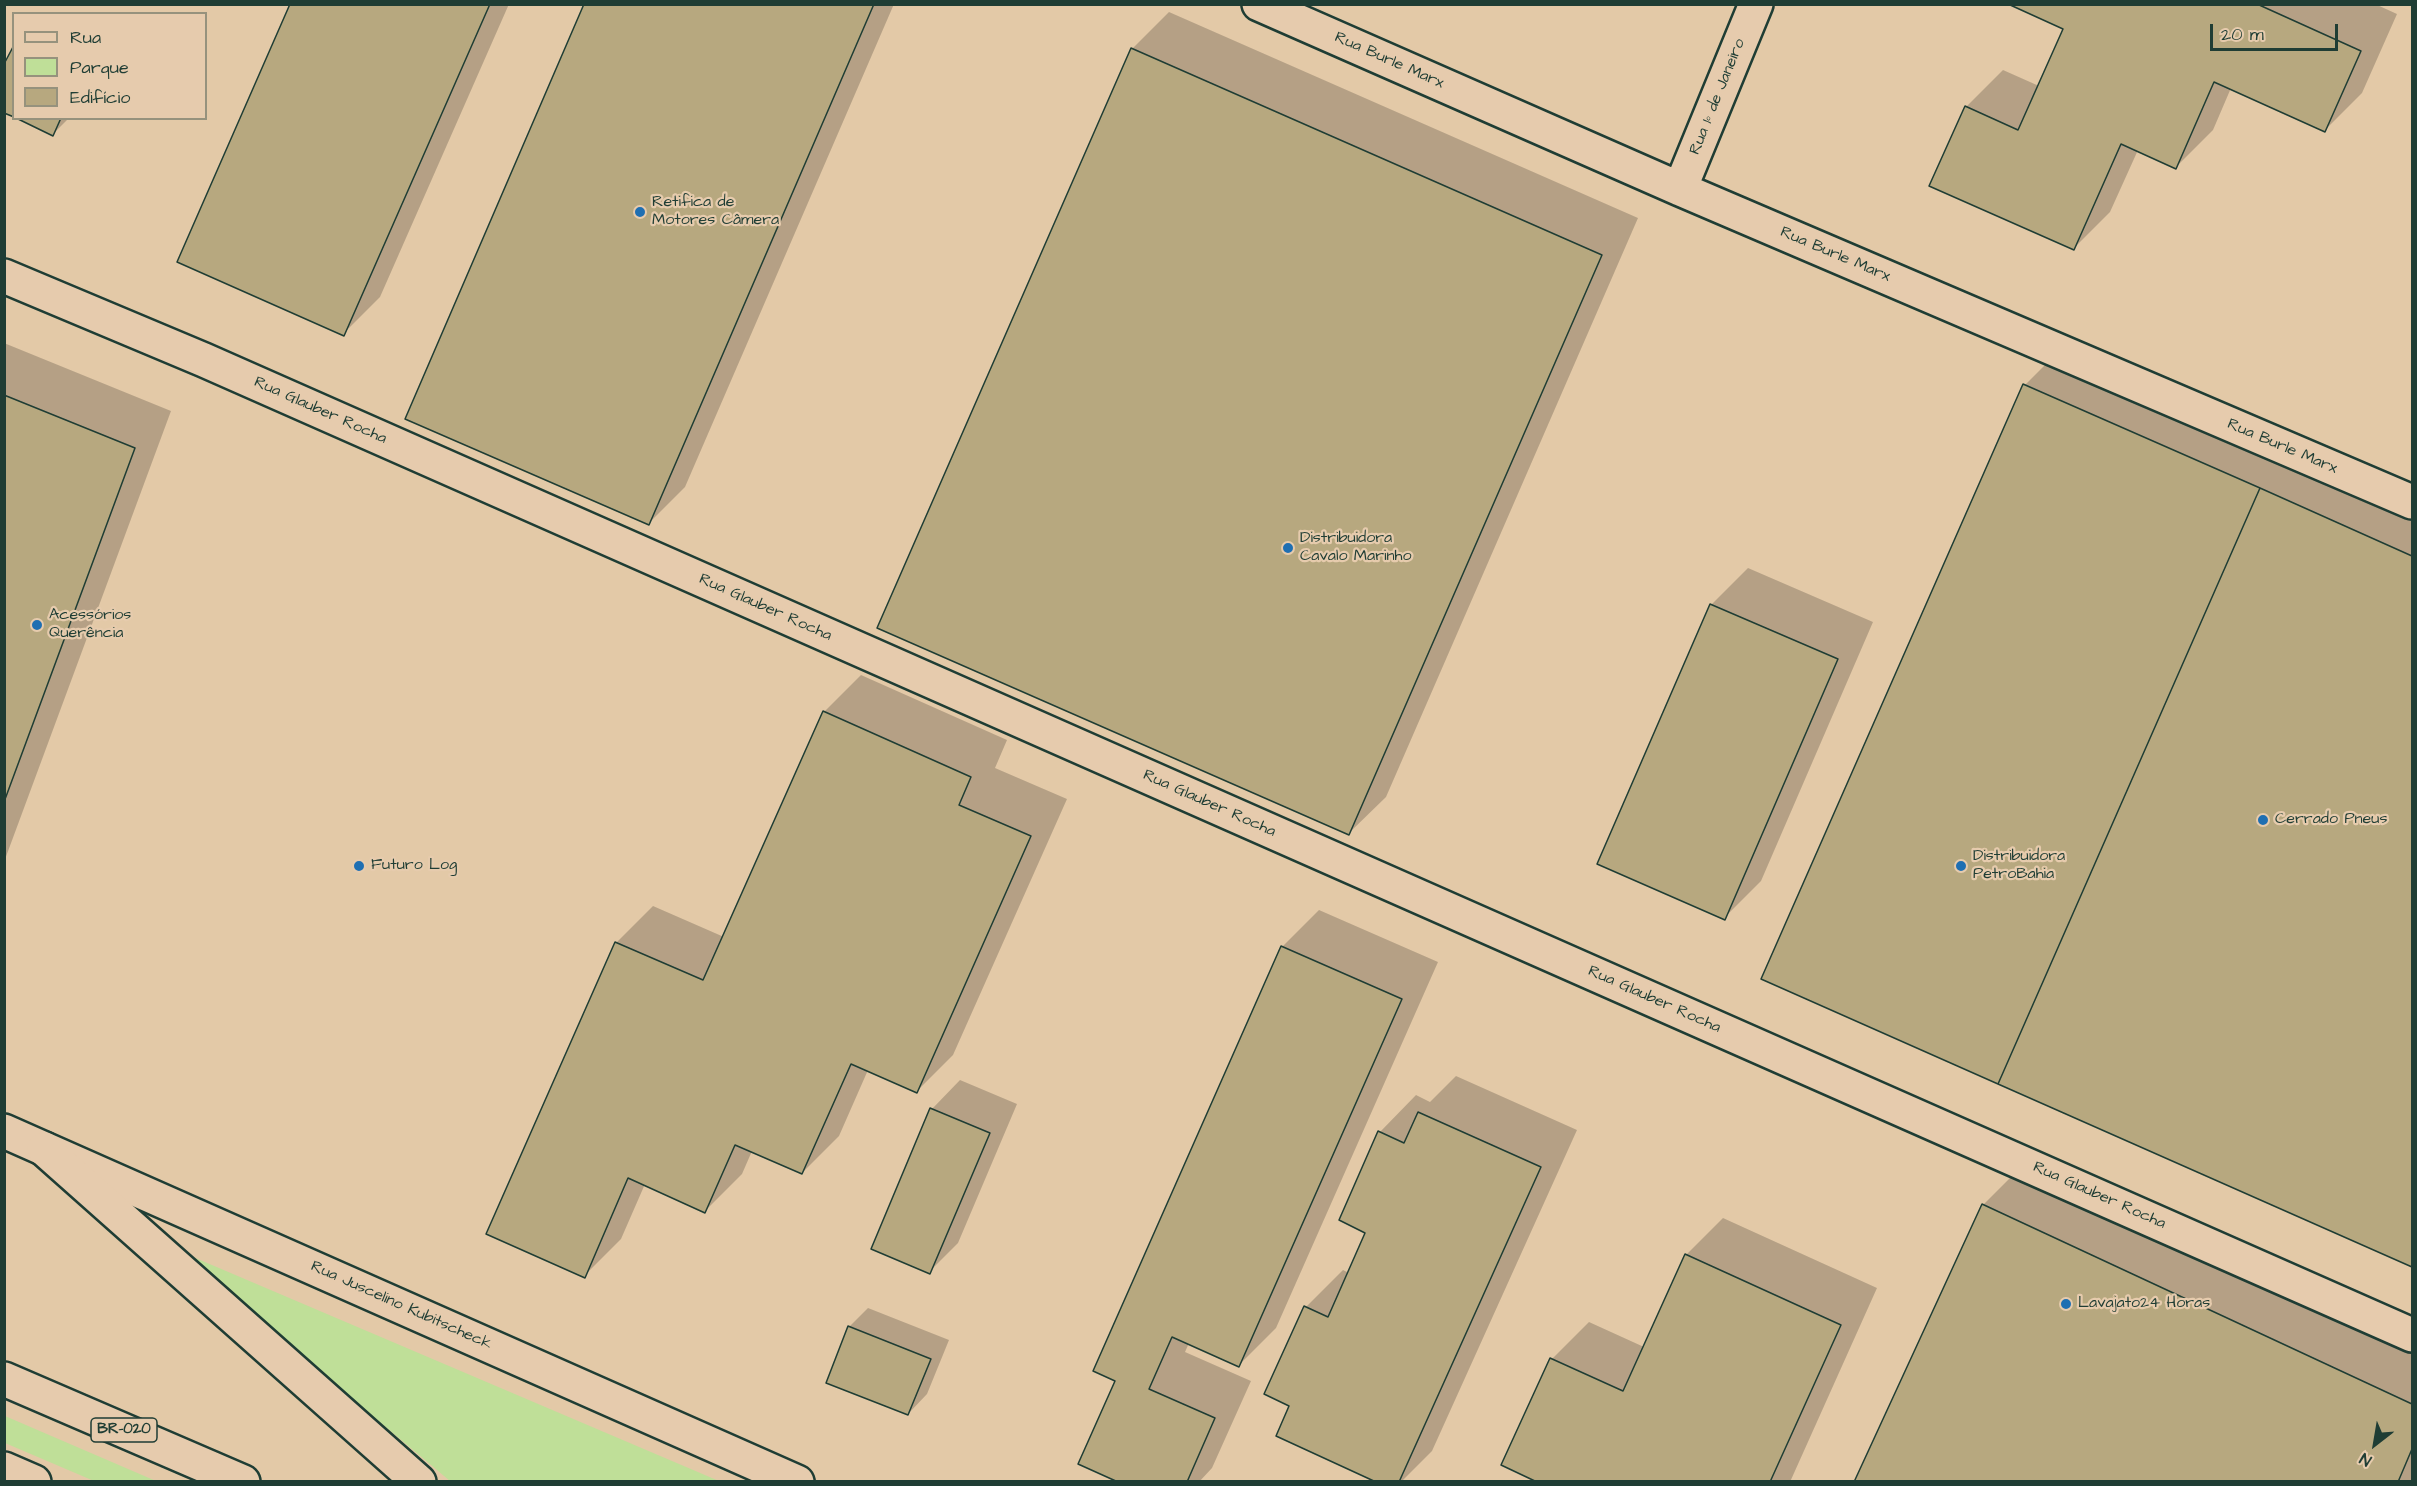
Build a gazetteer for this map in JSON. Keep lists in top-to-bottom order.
{
  "streets": {
    "main road": [
      "Rua Burle Marx",
      "Rua 1º de Janeiro",
      "Rua Glauber Rocha",
      "Rua Juscelino Kubitscheck",
      "BR-020"
    ]
  },
  "crossings": [
    ["Rua Burle Marx", "Rua 1º de Janeiro"]
  ],
  "places": [
    "Retifica de Motores Câmera",
    "Distribuidora Cavalo Marinho",
    "Acessórios Querência",
    "Cerrado Pneus",
    "Futuro Log",
    "Distribuidora PetroBahia",
    "Lavajato24 Horas"
  ],
  "legend": ["Rua", "Parque", "Edifício"],
  "scale_bar": "20 m",
  "north": "bottom left"
}
